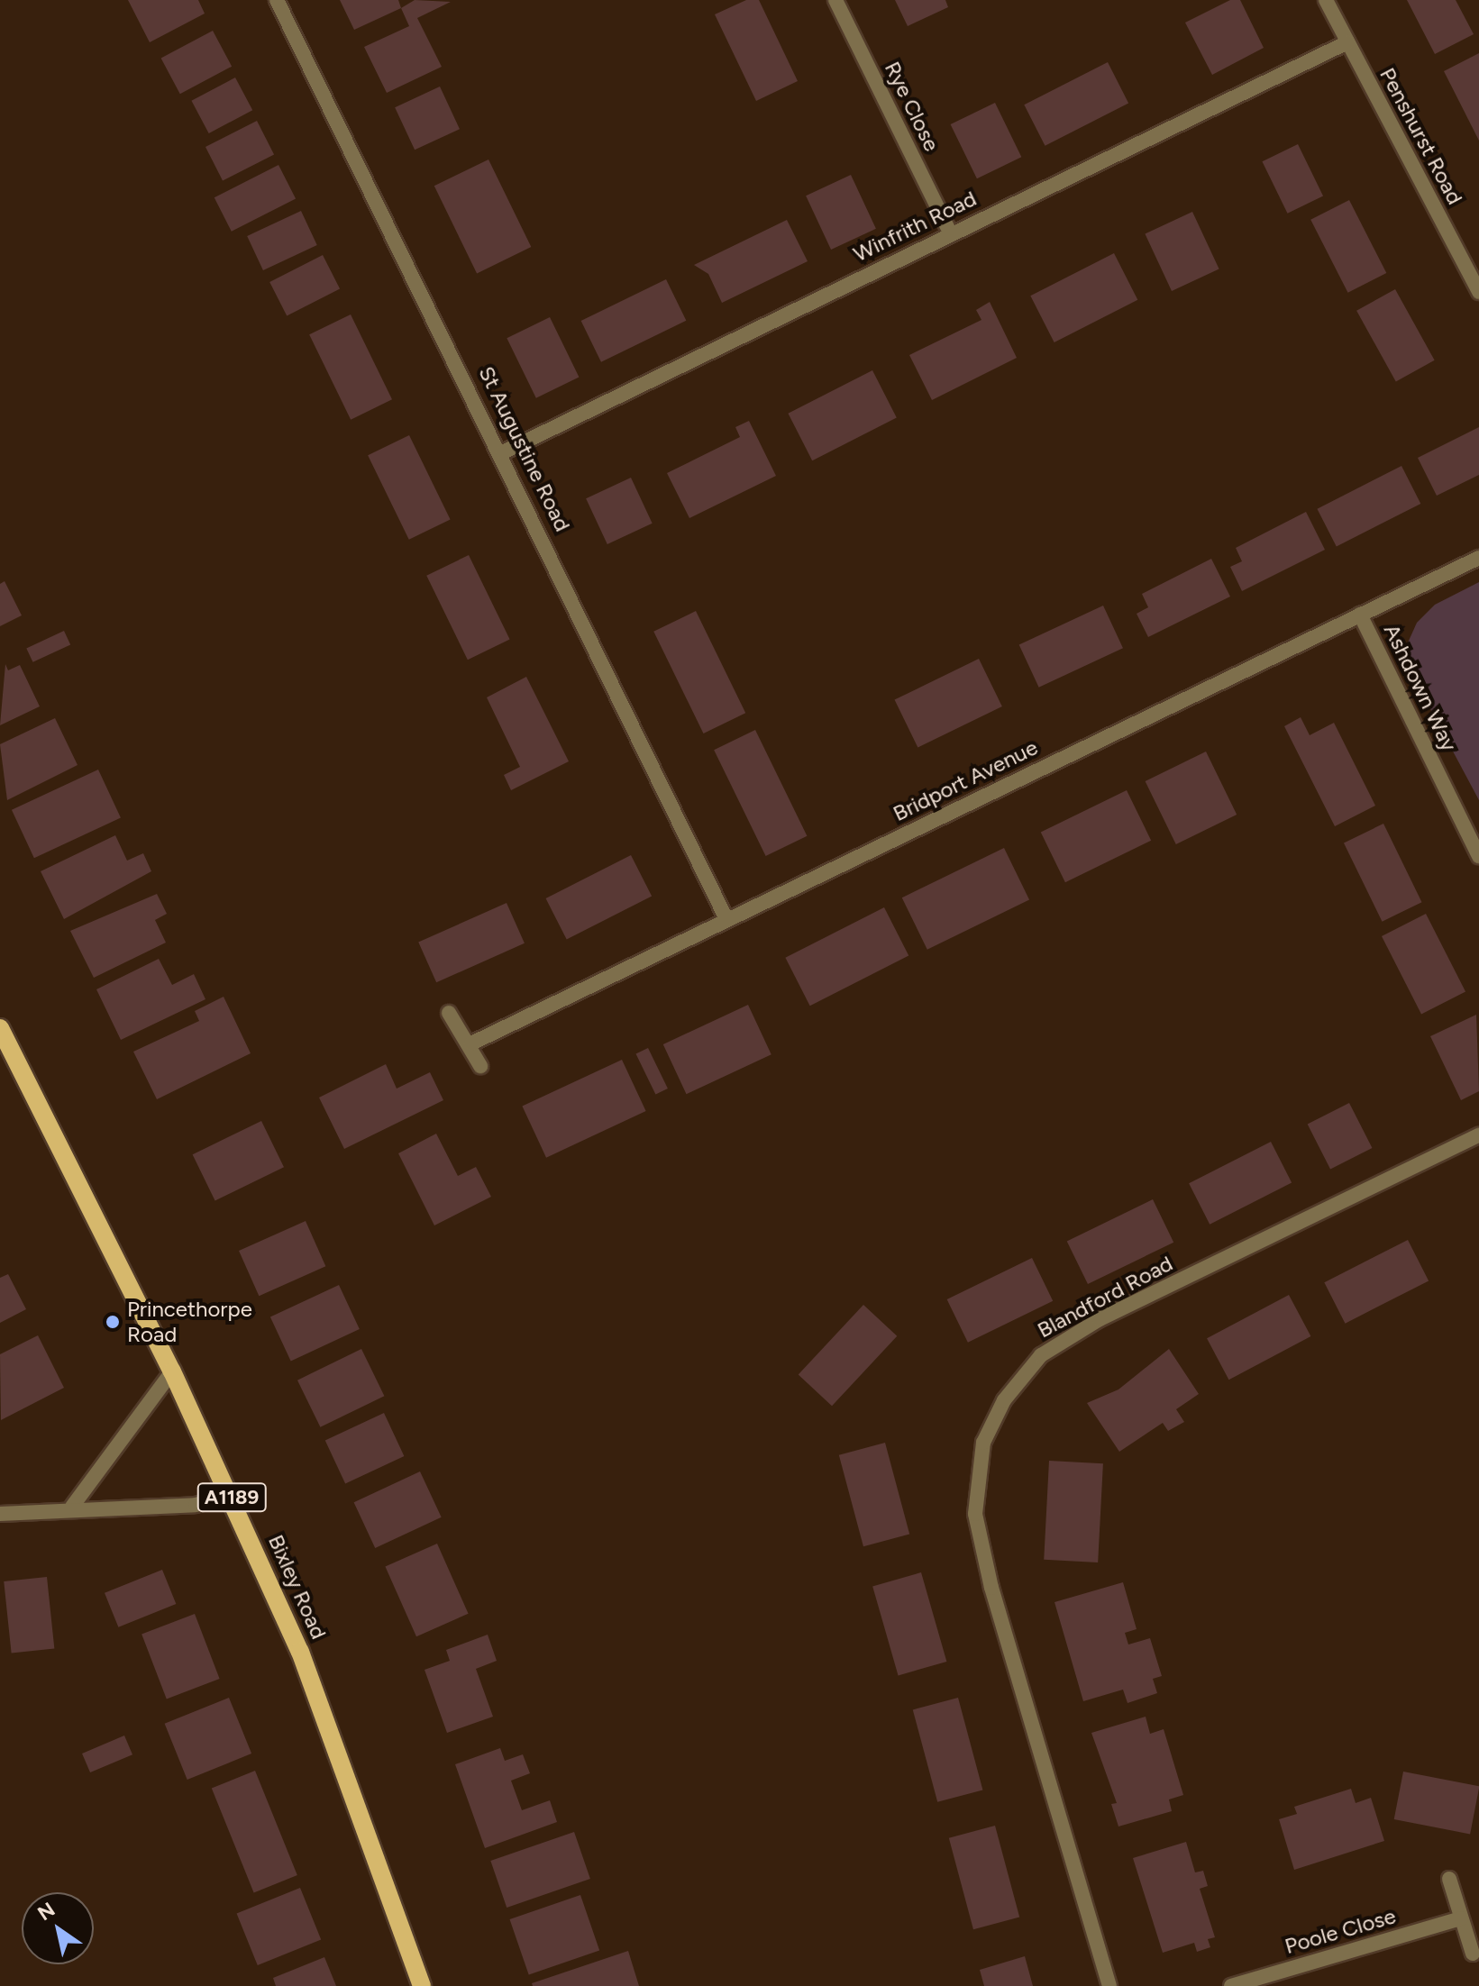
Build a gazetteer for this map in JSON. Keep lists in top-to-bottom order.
{
  "streets": {
    "main road": ["A1189", "Bixley Road"],
    "street": [
      "Rye Close",
      "Penshurst Road",
      "Winfrith Road",
      "St Augustine Road",
      "Ashdown Way",
      "Bridport Avenue",
      "Blandford Road",
      "Poole Close"
    ]
  },
  "crossings": [
    ["Rye Close", "Winfrith Road"],
    ["Penshurst Road", "Winfrith Road"],
    ["Winfrith Road", "St Augustine Road"],
    ["St Augustine Road", "Bridport Avenue"],
    ["Ashdown Way", "Bridport Avenue"]
  ],
  "places": ["Princethorpe Road"],
  "north": "top left"
}
